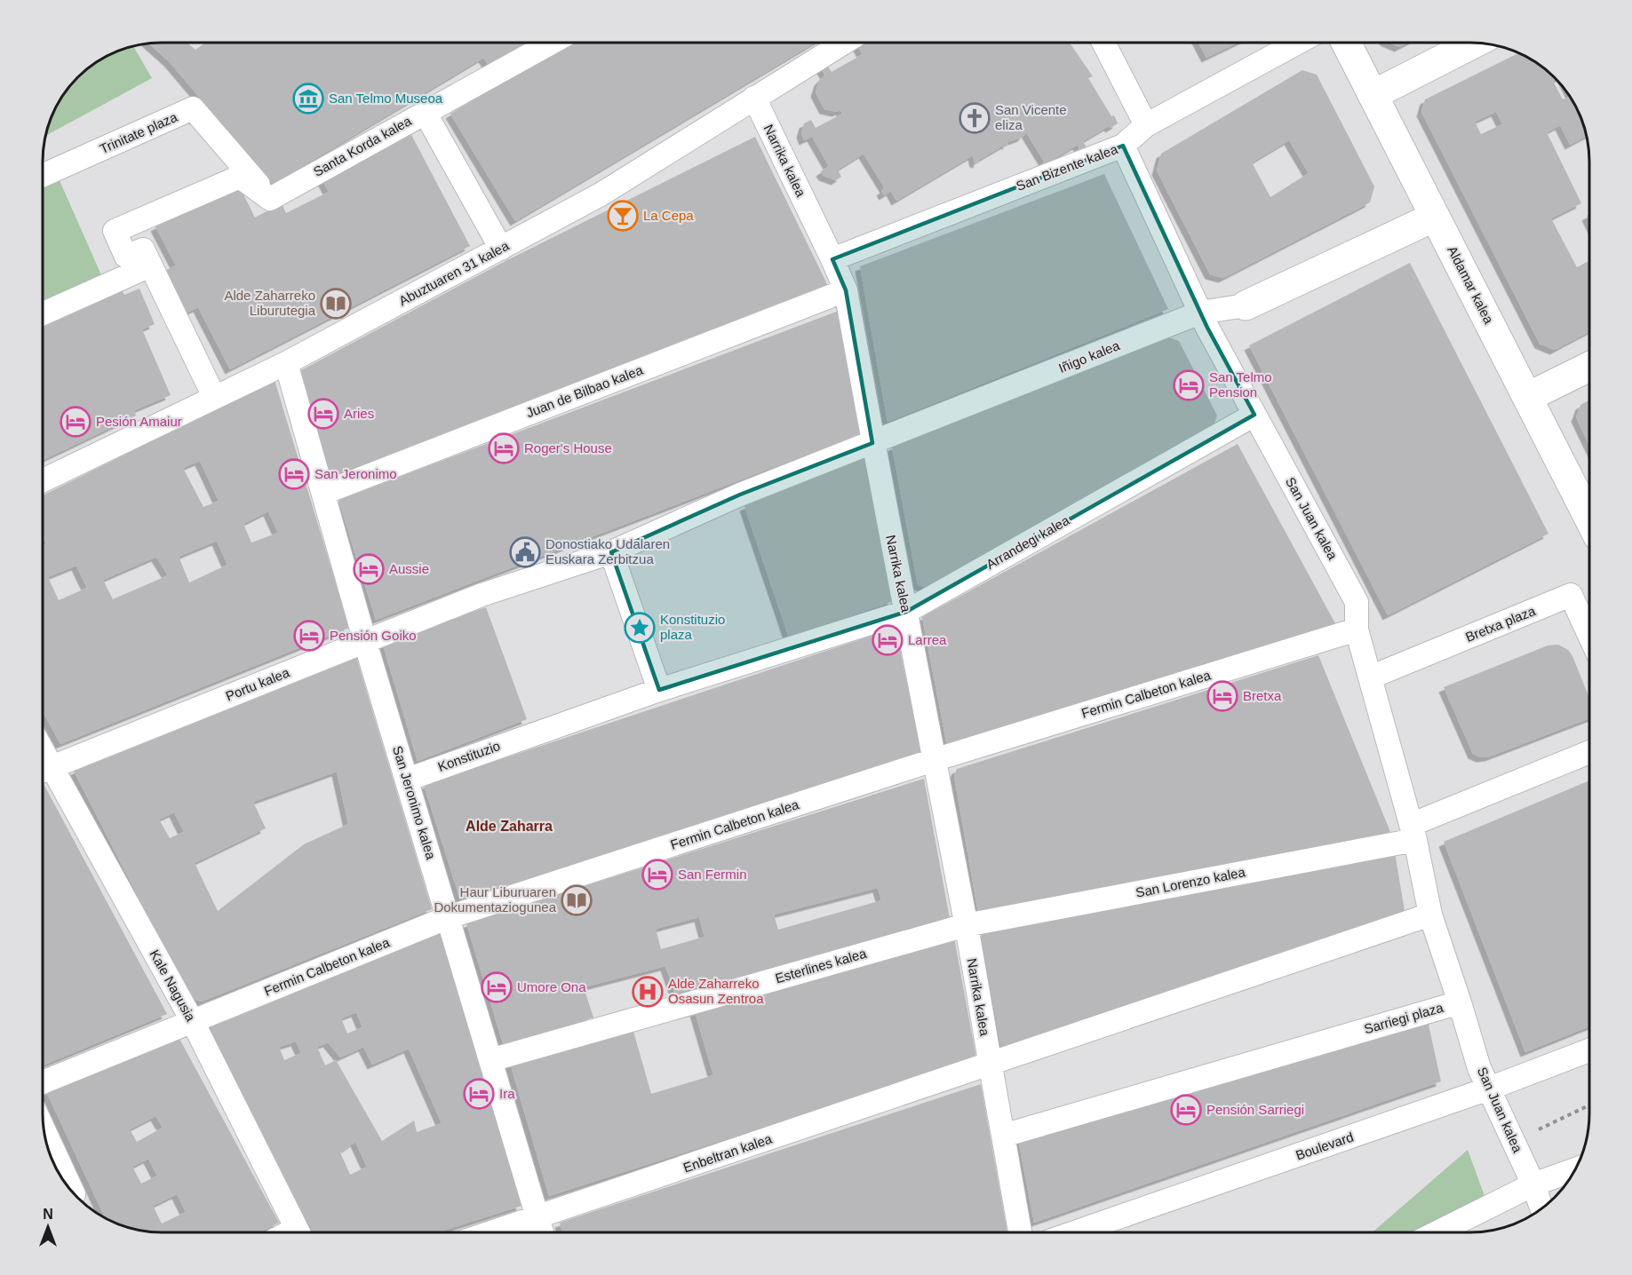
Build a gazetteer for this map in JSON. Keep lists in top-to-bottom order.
{
  "streets": {
    "street": [
      "Trinitate plaza",
      "Santa Korda kalea",
      "Narrika kalea",
      "San Bizente kalea",
      "Abuztuaren 31 kalea",
      "Aldamar kalea",
      "Iñigo kalea",
      "Juan de Bilbao kalea",
      "San Juan kalea",
      "Arrandegi kalea",
      "Bretxa plaza",
      "Portu kalea",
      "Fermin Calbeton kalea",
      "Konstituzio",
      "San Jeronimo kalea",
      "San Lorenzo kalea",
      "Esterlines kalea",
      "Kale Nagusia",
      "Sarriegi plaza",
      "Boulevard",
      "Enbeltran kalea"
    ]
  },
  "crossings": [
    ["Trinitate plaza", "Santa Korda kalea"],
    ["Narrika kalea", "San Bizente kalea"],
    ["Narrika kalea", "Abuztuaren 31 kalea"],
    ["Narrika kalea", "Iñigo kalea"],
    ["Narrika kalea", "Juan de Bilbao kalea"],
    ["Narrika kalea", "Arrandegi kalea"],
    ["Narrika kalea", "Fermin Calbeton kalea"],
    ["Narrika kalea", "San Lorenzo kalea"],
    ["Narrika kalea", "Esterlines kalea"],
    ["Narrika kalea", "Enbeltran kalea"],
    ["San Bizente kalea", "San Juan kalea"],
    ["Abuztuaren 31 kalea", "San Jeronimo kalea"],
    ["Aldamar kalea", "Iñigo kalea"],
    ["Iñigo kalea", "San Juan kalea"],
    ["Iñigo kalea", "Portu kalea"],
    ["Juan de Bilbao kalea", "San Jeronimo kalea"],
    ["San Juan kalea", "Arrandegi kalea"],
    ["San Juan kalea", "Bretxa plaza"],
    ["San Juan kalea", "Fermin Calbeton kalea"],
    ["San Juan kalea", "San Lorenzo kalea"],
    ["San Juan kalea", "Sarriegi plaza"],
    ["San Juan kalea", "Boulevard"],
    ["Arrandegi kalea", "Konstituzio"],
    ["Portu kalea", "San Jeronimo kalea"],
    ["Fermin Calbeton kalea", "San Jeronimo kalea"],
    ["Fermin Calbeton kalea", "Kale Nagusia"],
    ["Konstituzio", "San Jeronimo kalea"],
    ["San Jeronimo kalea", "Esterlines kalea"],
    ["San Jeronimo kalea", "Enbeltran kalea"],
    ["San Lorenzo kalea", "Esterlines kalea"]
  ],
  "districts": ["Alde Zaharra"],
  "places": {
    "museum": ["San Telmo Museoa"],
    "church": ["San Vicente eliza"],
    "bar": ["La Cepa"],
    "library": ["Alde Zaharreko Liburutegia", "Haur Liburuaren Dokumentaziogunea"],
    "hotel": [
      "San Telmo Pension",
      "Aries",
      "Pesión Amaiur",
      "Roger's House",
      "San Jeronimo",
      "Aussie",
      "Pensión Goiko",
      "Larrea",
      "Bretxa",
      "San Fermin",
      "Umore Ona",
      "Ira",
      "Pensión Sarriegi"
    ],
    "public building": ["Donostiako Udalaren Euskara Zerbitzua"],
    "place": ["Konstituzio plaza"],
    "hospital": ["Alde Zaharreko Osasun Zentroa"]
  },
  "north": "top"
}
